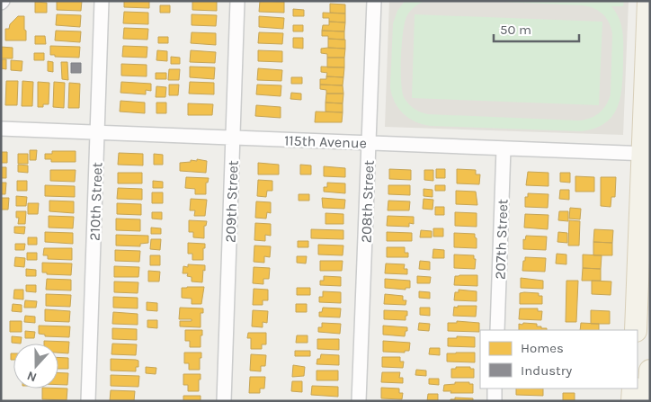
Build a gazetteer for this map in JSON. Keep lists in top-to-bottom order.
{
  "streets": {
    "street": [
      "115th Avenue",
      "210th Street",
      "209th Street",
      "208th Street",
      "207th Street"
    ]
  },
  "crossings": [
    ["115th Avenue", "210th Street"],
    ["115th Avenue", "209th Street"],
    ["115th Avenue", "208th Street"],
    ["115th Avenue", "207th Street"]
  ],
  "legend": ["Homes", "Industry"],
  "scale_bar": "50 m",
  "north": "bottom"
}
